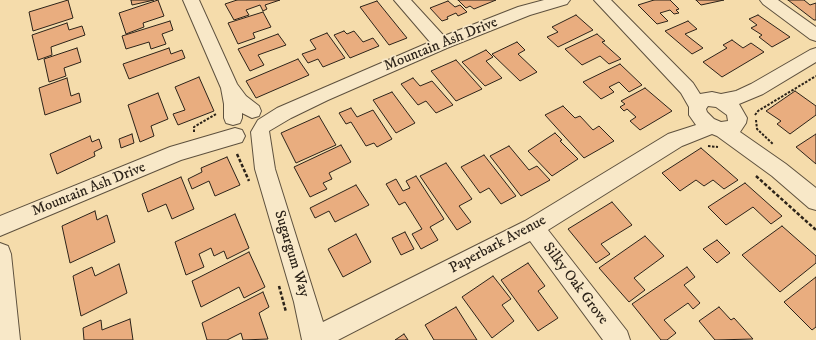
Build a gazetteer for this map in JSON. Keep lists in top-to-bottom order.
{
  "streets": {
    "street": [
      "Mountain Ash Drive",
      "Paperbark Avenue",
      "Sugargum Way",
      "Silky Oak Grove"
    ]
  },
  "crossings": [
    ["Mountain Ash Drive", "Sugargum Way"],
    ["Paperbark Avenue", "Sugargum Way"],
    ["Paperbark Avenue", "Silky Oak Grove"]
  ]
}
